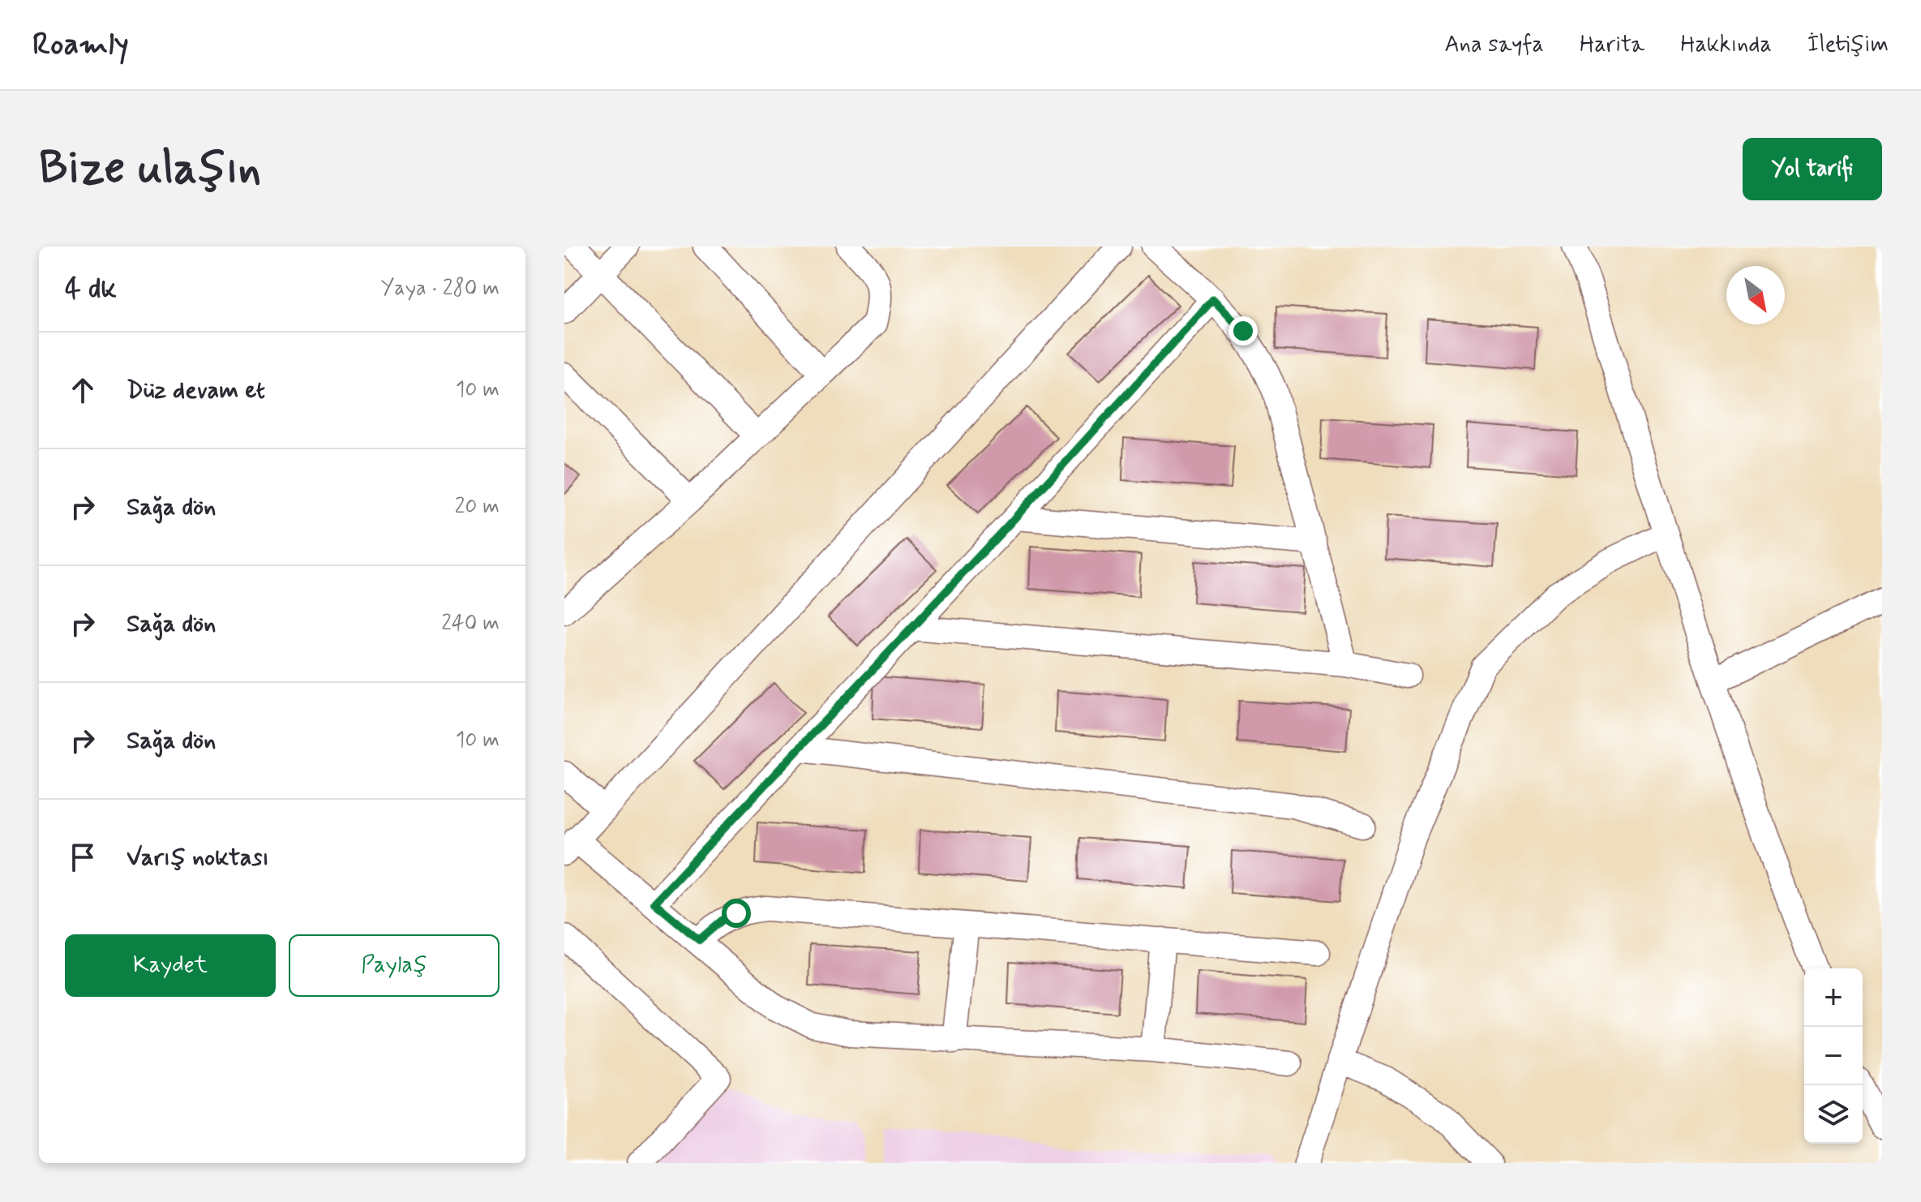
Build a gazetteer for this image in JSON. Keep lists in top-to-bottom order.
{
  "north": "bottom right",
  "page": {
    "header": "Roamly",
    "nav": [
      "Ana sayfa",
      "Harita",
      "Hakkında",
      "İletişim"
    ],
    "buttons": [
      "Yol tarifi",
      ["Kaydet", "Paylaş"]
    ],
    "title": "Bize ulaşın",
    "heading": ["4 dk", "Yaya · 280 m"],
    "list": [
      ["Düz devam et", "10 m"],
      ["Sağa dön", "20 m"],
      ["Sağa dön", "240 m"],
      ["Sağa dön", "10 m"],
      "Varış noktası"
    ],
    "map_buttons": ["+", "−"]
  }
}
